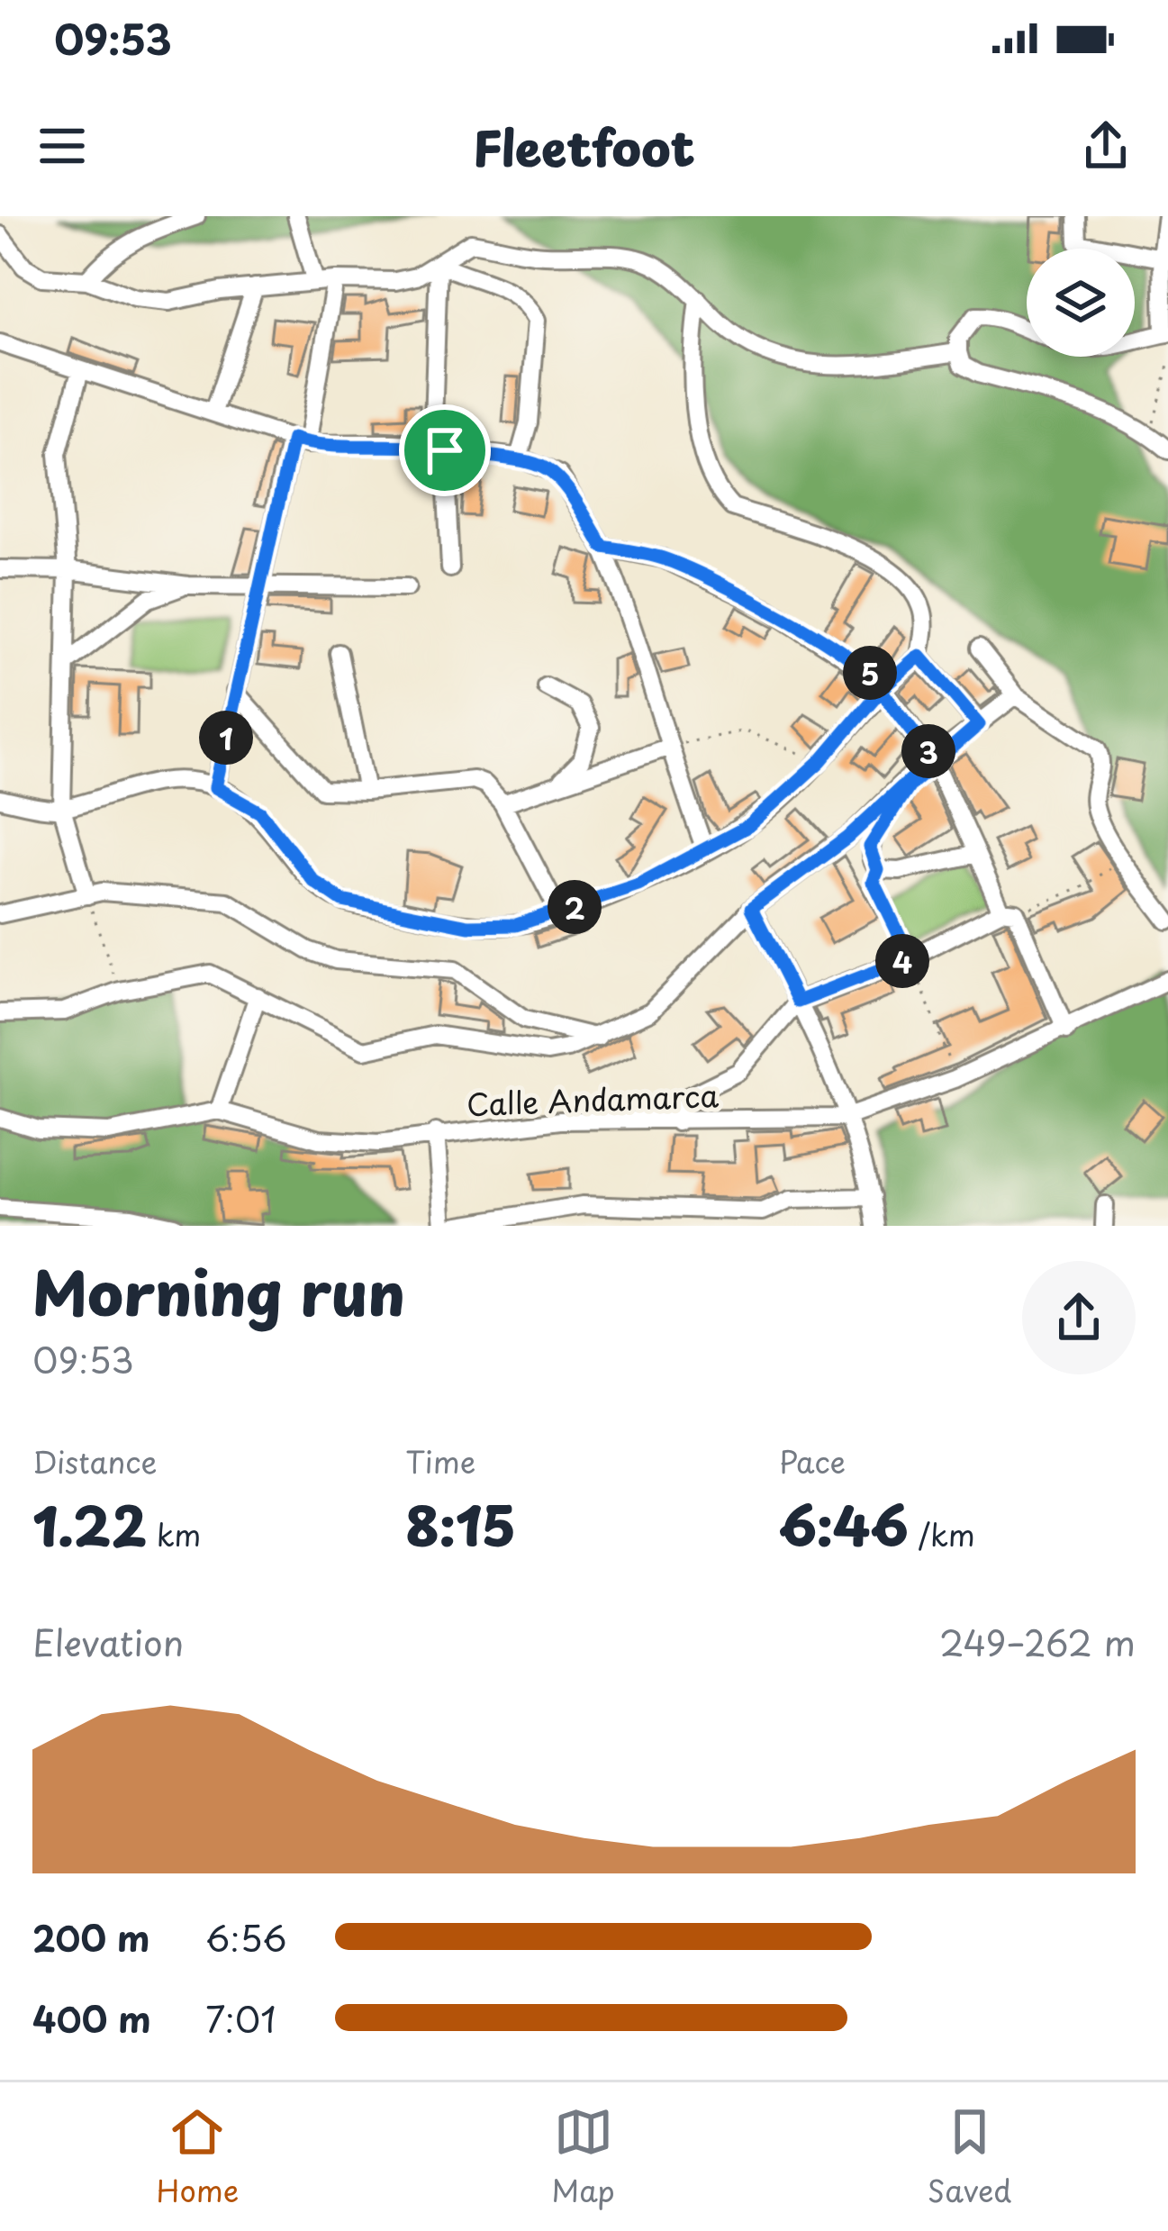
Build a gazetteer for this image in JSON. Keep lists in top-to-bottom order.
{
  "streets": {
    "street": ["Calle Andamarca"]
  },
  "page": {
    "status": "09:53",
    "header": "Fleetfoot",
    "pins": [
      "5",
      "1",
      "3",
      "2",
      "4"
    ],
    "heading": ["Morning run", "09:53"],
    "stats": [
      ["Distance", "1.22 km"],
      ["Time", "8:15"],
      ["Pace", "6:46 /km"]
    ],
    "chart": ["Elevation", "249–262 m"],
    "list": [
      {
        "name": "200 m",
        "note": "6:56"
      },
      {
        "name": "400 m",
        "note": "7:01"
      }
    ],
    "tabs": ["Home", "Map", "Saved"]
  }
}
